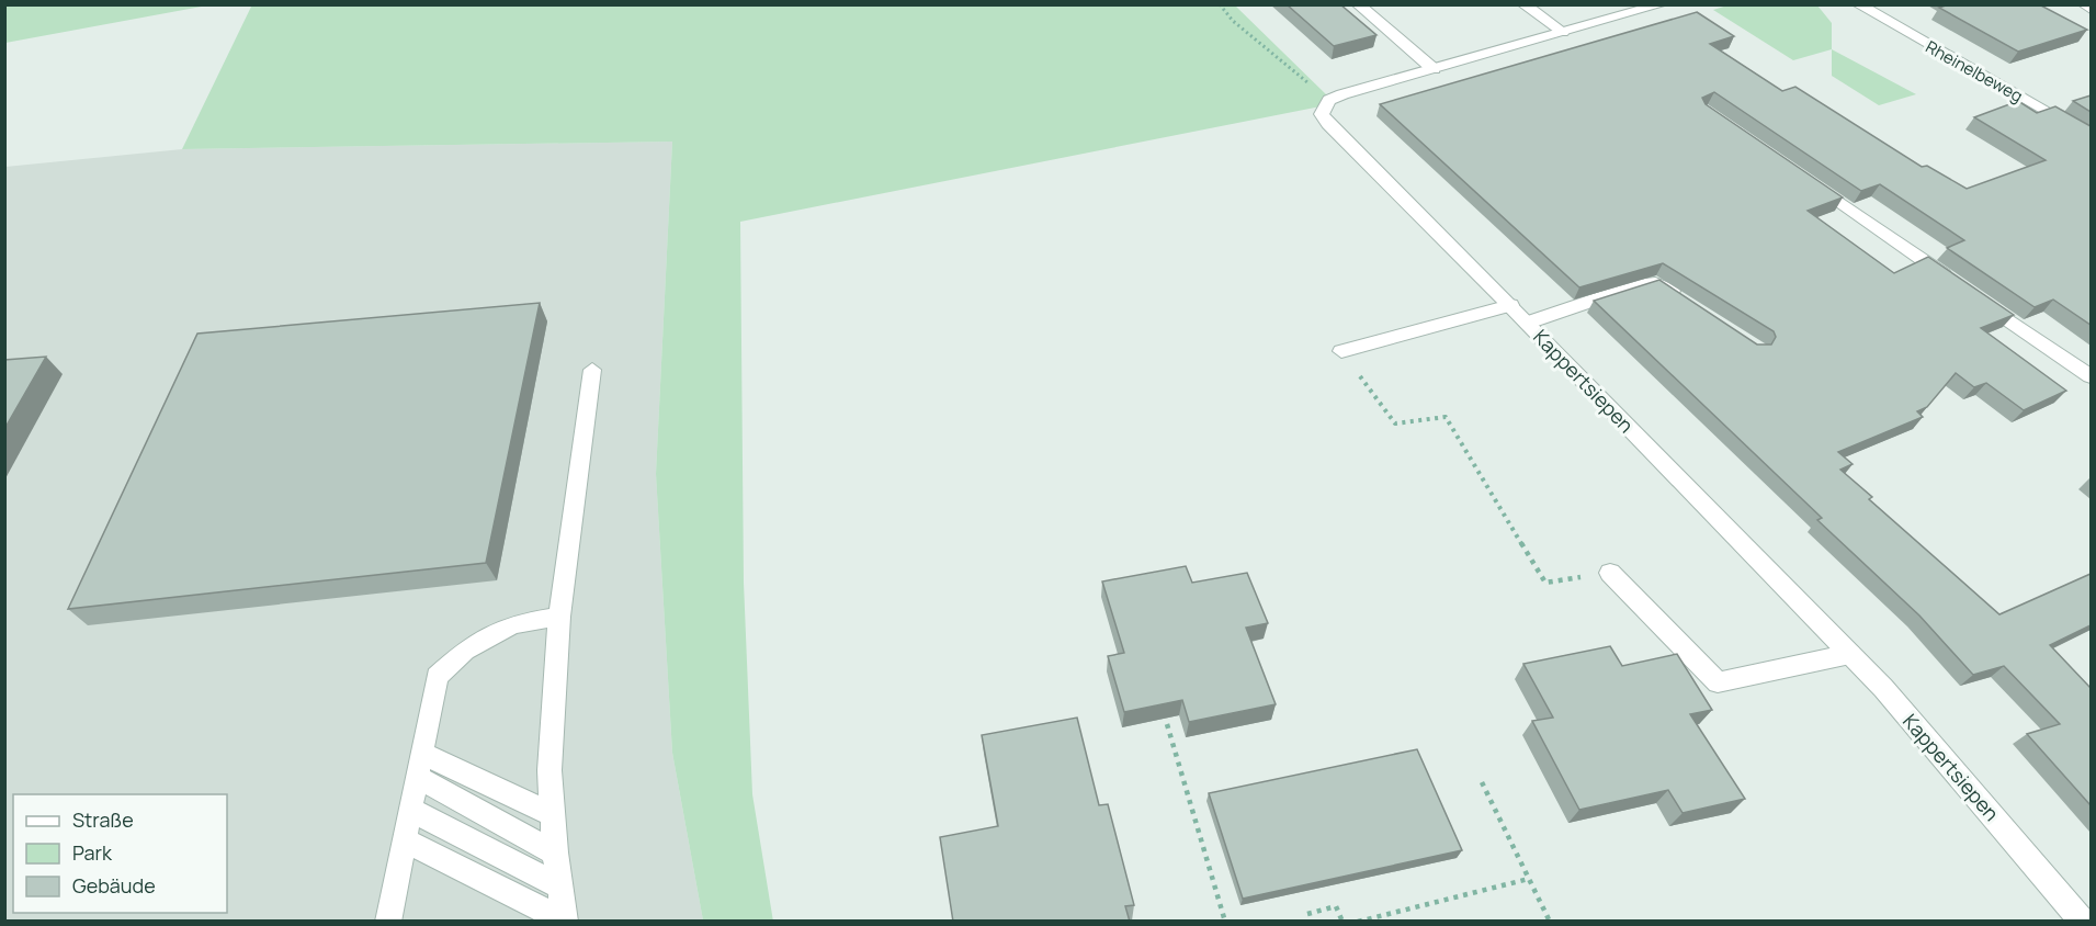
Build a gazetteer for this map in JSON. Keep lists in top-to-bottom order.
{
  "streets": {
    "street": ["Rheinelbeweg", "Kappertsiepen"]
  },
  "legend": ["Straße", "Park", "Gebäude"]
}
